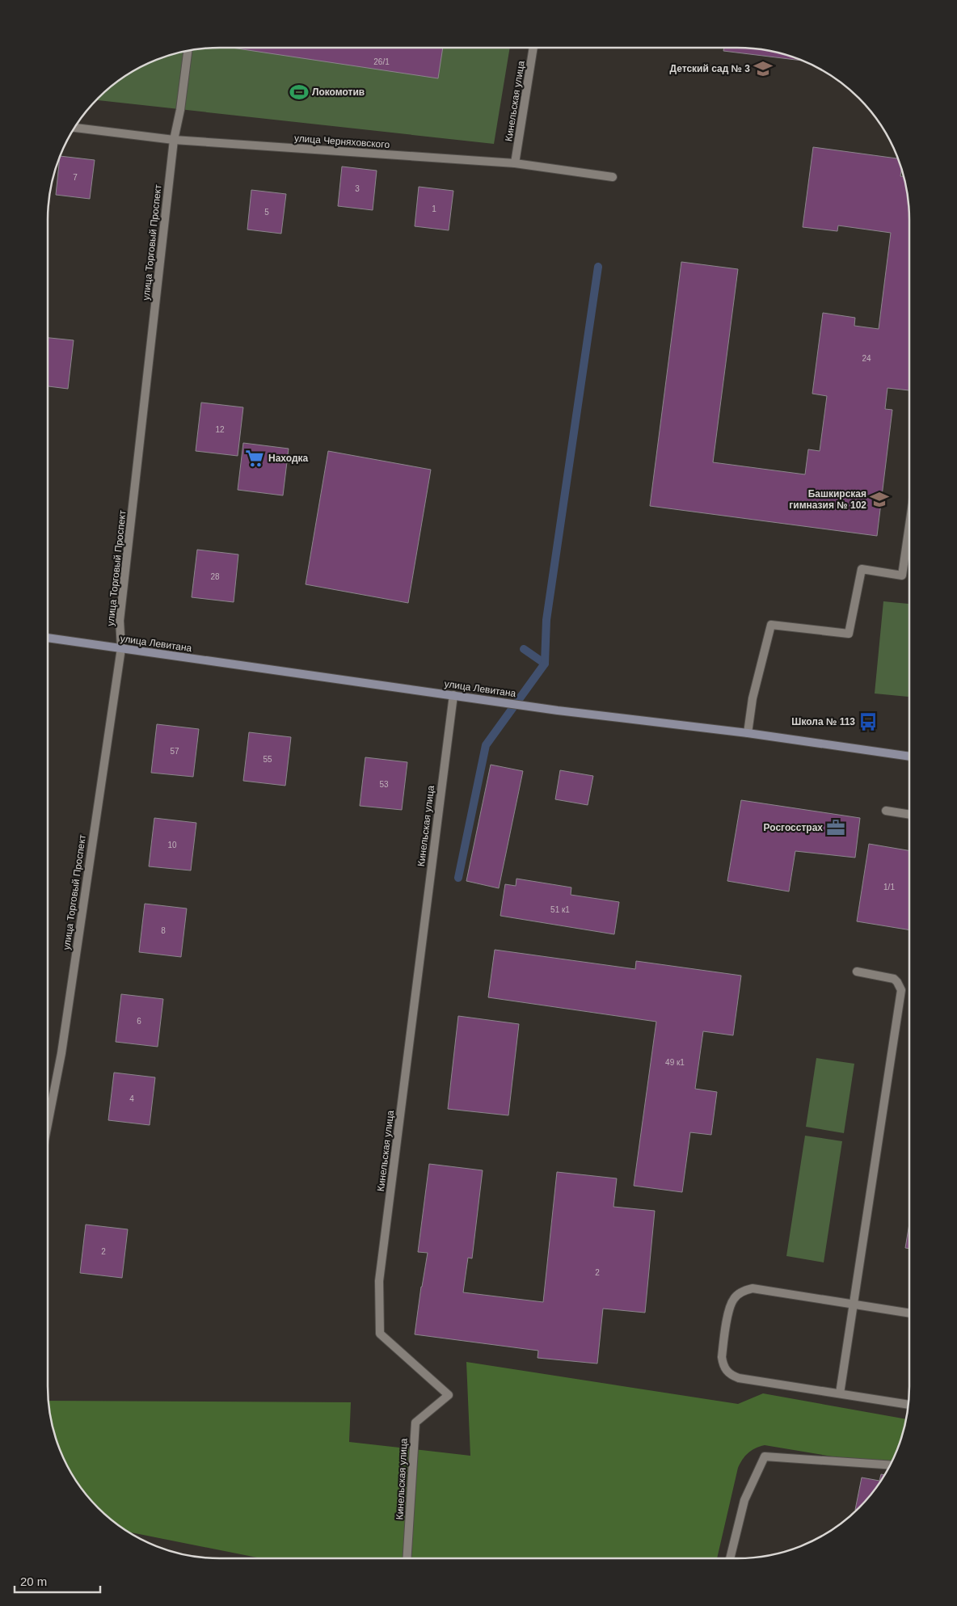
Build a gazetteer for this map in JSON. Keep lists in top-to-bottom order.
{
  "streets": {
    "street": [
      "Кинельская улица",
      "улица Черняховского",
      "улица Торговый Проспект",
      "улица Левитана"
    ]
  },
  "crossings": [
    ["Кинельская улица", "улица Черняховского"],
    ["Кинельская улица", "улица Левитана"],
    ["улица Черняховского", "улица Торговый Проспект"],
    ["улица Торговый Проспект", "улица Левитана"]
  ],
  "places": {
    "school or university": ["Детский сад № 3", "Башкирская гимназия № 102"],
    "sports": ["Локомотив"],
    "supermarket": ["Находка"],
    "bus stop": ["Школа № 113"],
    "office": ["Росгосстрах"]
  },
  "house_numbers": [
    "26/1",
    "7",
    "3",
    "1",
    "5",
    "24",
    "12",
    "28",
    "57",
    "55",
    "53",
    "10",
    "1/1",
    "51 к1",
    "8",
    "6",
    "49 к1",
    "4",
    "2",
    "2"
  ],
  "scale_bar": "20 m"
}
